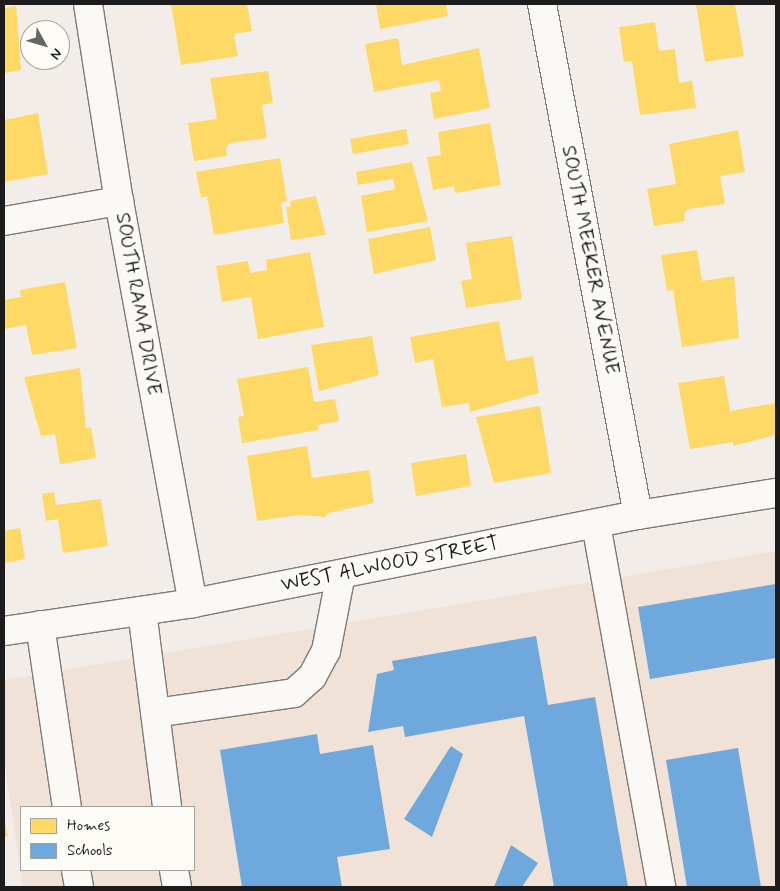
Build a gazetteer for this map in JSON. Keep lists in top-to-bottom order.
{
  "streets": {
    "street": ["SOUTH MEEKER AVENUE", "SOUTH RAMA DRIVE", "WEST ALWOOD STREET"]
  },
  "crossings": [
    ["SOUTH MEEKER AVENUE", "WEST ALWOOD STREET"],
    ["SOUTH RAMA DRIVE", "WEST ALWOOD STREET"]
  ],
  "legend": ["Homes", "Schools"],
  "north": "bottom right"
}
